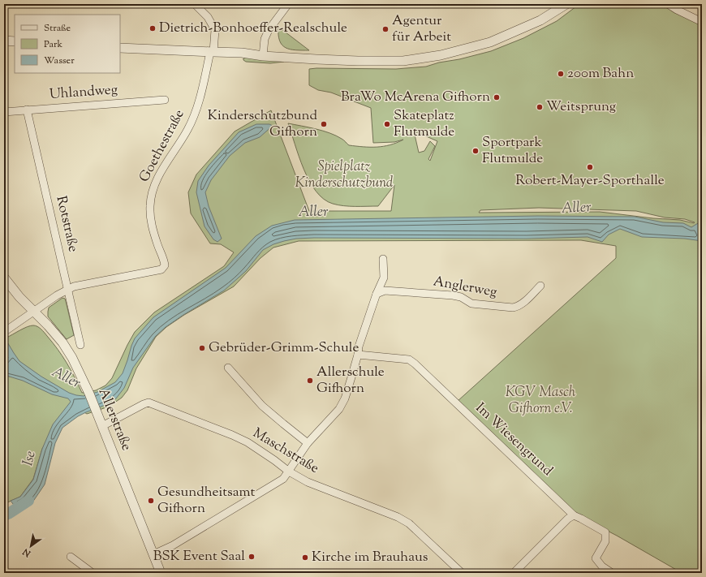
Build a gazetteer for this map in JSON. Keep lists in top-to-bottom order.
{
  "streets": {
    "street": [
      "Uhlandweg",
      "Goethestraße",
      "Rotstraße",
      "Anglerweg",
      "Allerstraße",
      "Im Wiesengrund",
      "Maschstraße"
    ]
  },
  "crossings": [
    ["Uhlandweg", "Rotstraße"],
    ["Goethestraße", "Rotstraße"],
    ["Goethestraße", "Allerstraße"],
    ["Allerstraße", "Maschstraße"]
  ],
  "water": ["Aller", "Ise"],
  "parks": ["Spielplatz Kinderschutzbund", "KGV Masch Gifhorn e.V."],
  "places": [
    "Dietrich-Bonhoeffer-Realschule",
    "Agentur für Arbeit",
    "200m Bahn",
    "BraWo McArena Gifhorn",
    "Weitsprung",
    "Kinderschutzbund Gifhorn",
    "Skateplatz Flutmulde",
    "Sportpark Flutmulde",
    "Robert-Mayer-Sporthalle",
    "Gebrüder-Grimm-Schule",
    "Allerschule Gifhorn",
    "Gesundheitsamt Gifhorn",
    "BSK Event Saal",
    "Kirche im Brauhaus"
  ],
  "legend": ["Straße", "Park", "Wasser"],
  "north": "bottom left"
}
